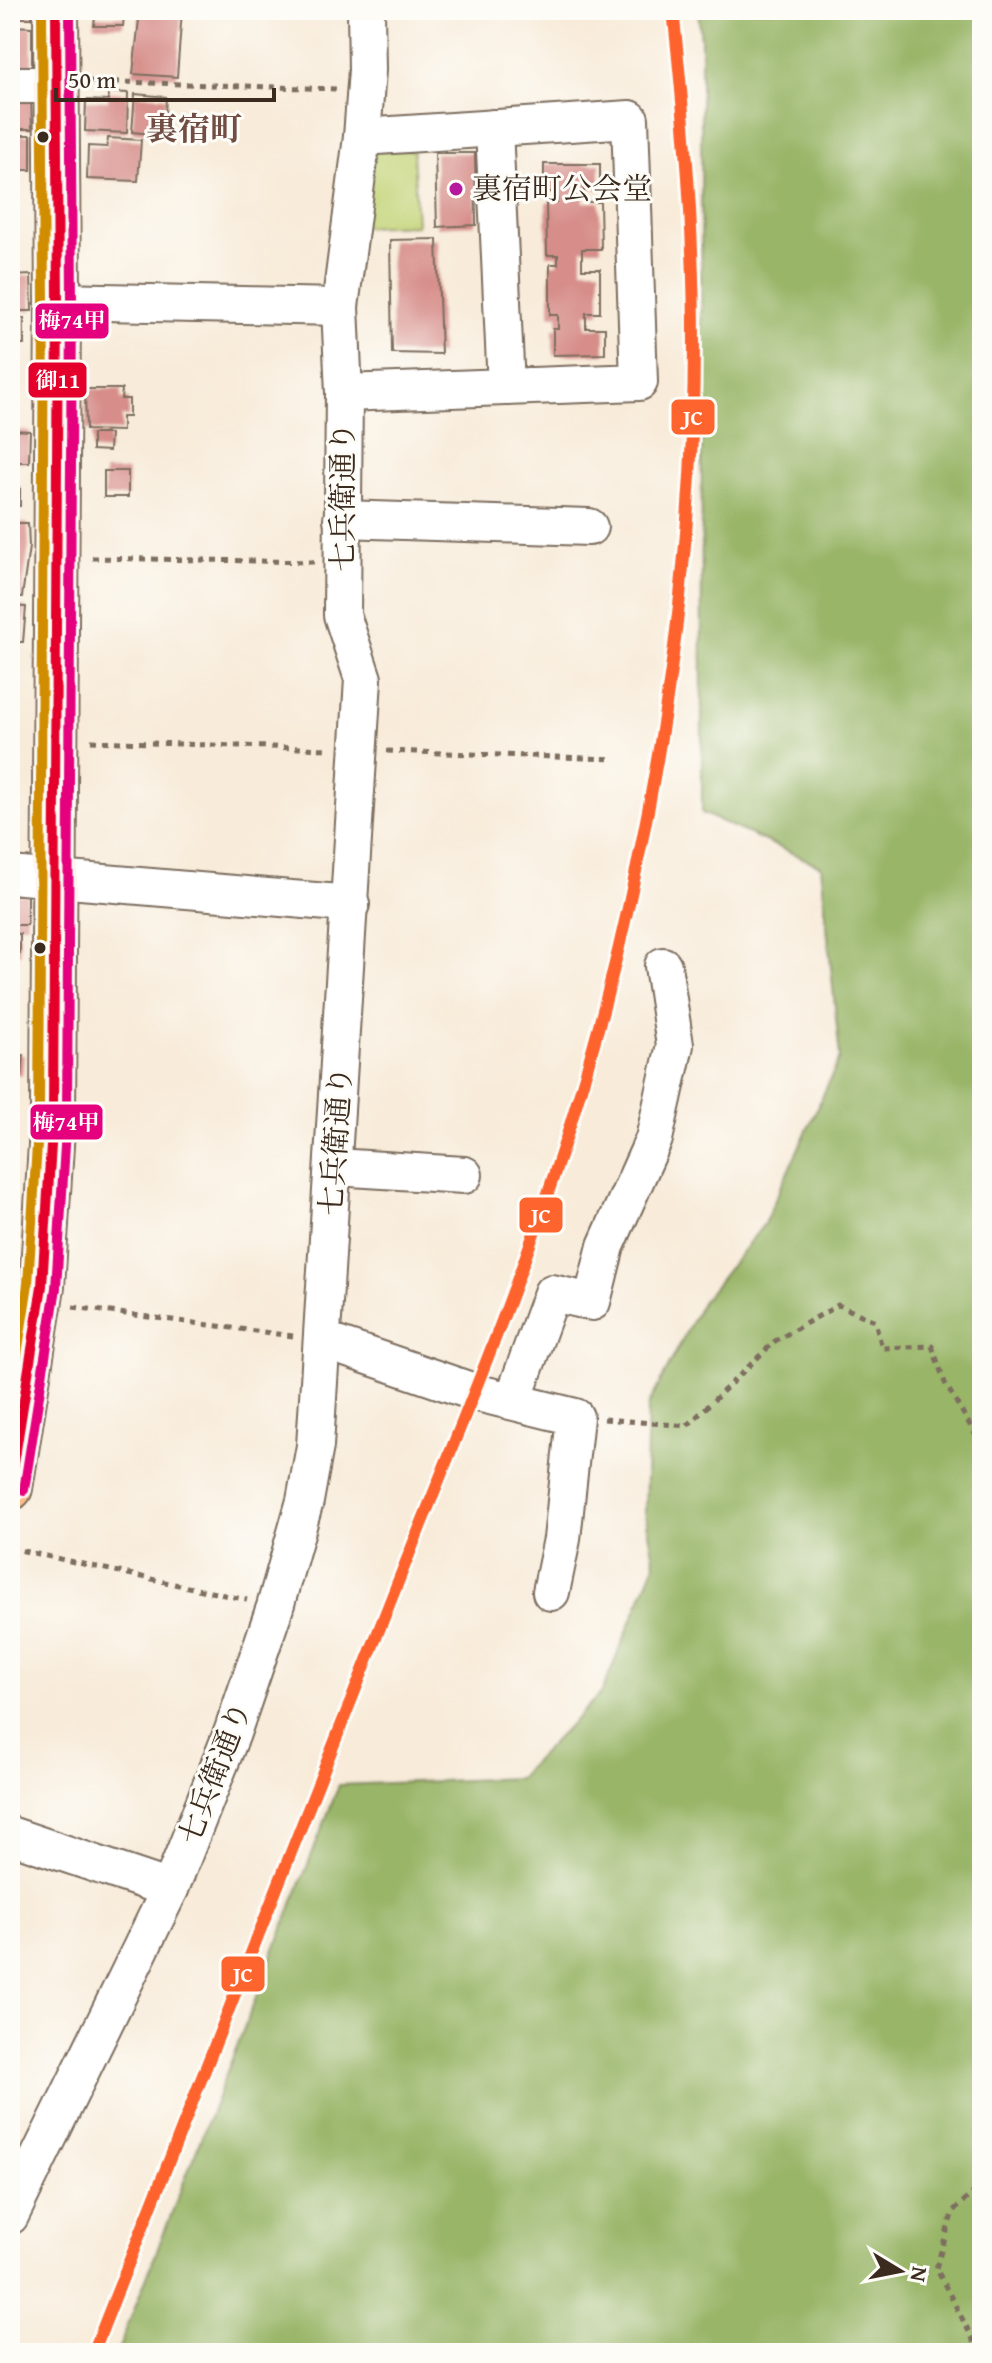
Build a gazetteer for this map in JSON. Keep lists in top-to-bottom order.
{
  "streets": {
    "street": ["七兵衛通り"]
  },
  "districts": ["裏宿町"],
  "places": ["裏宿町公会堂"],
  "lines": ["transit line JC", "transit line 御11", "transit line 梅74甲"],
  "scale_bar": "50 m",
  "north": "right"
}
